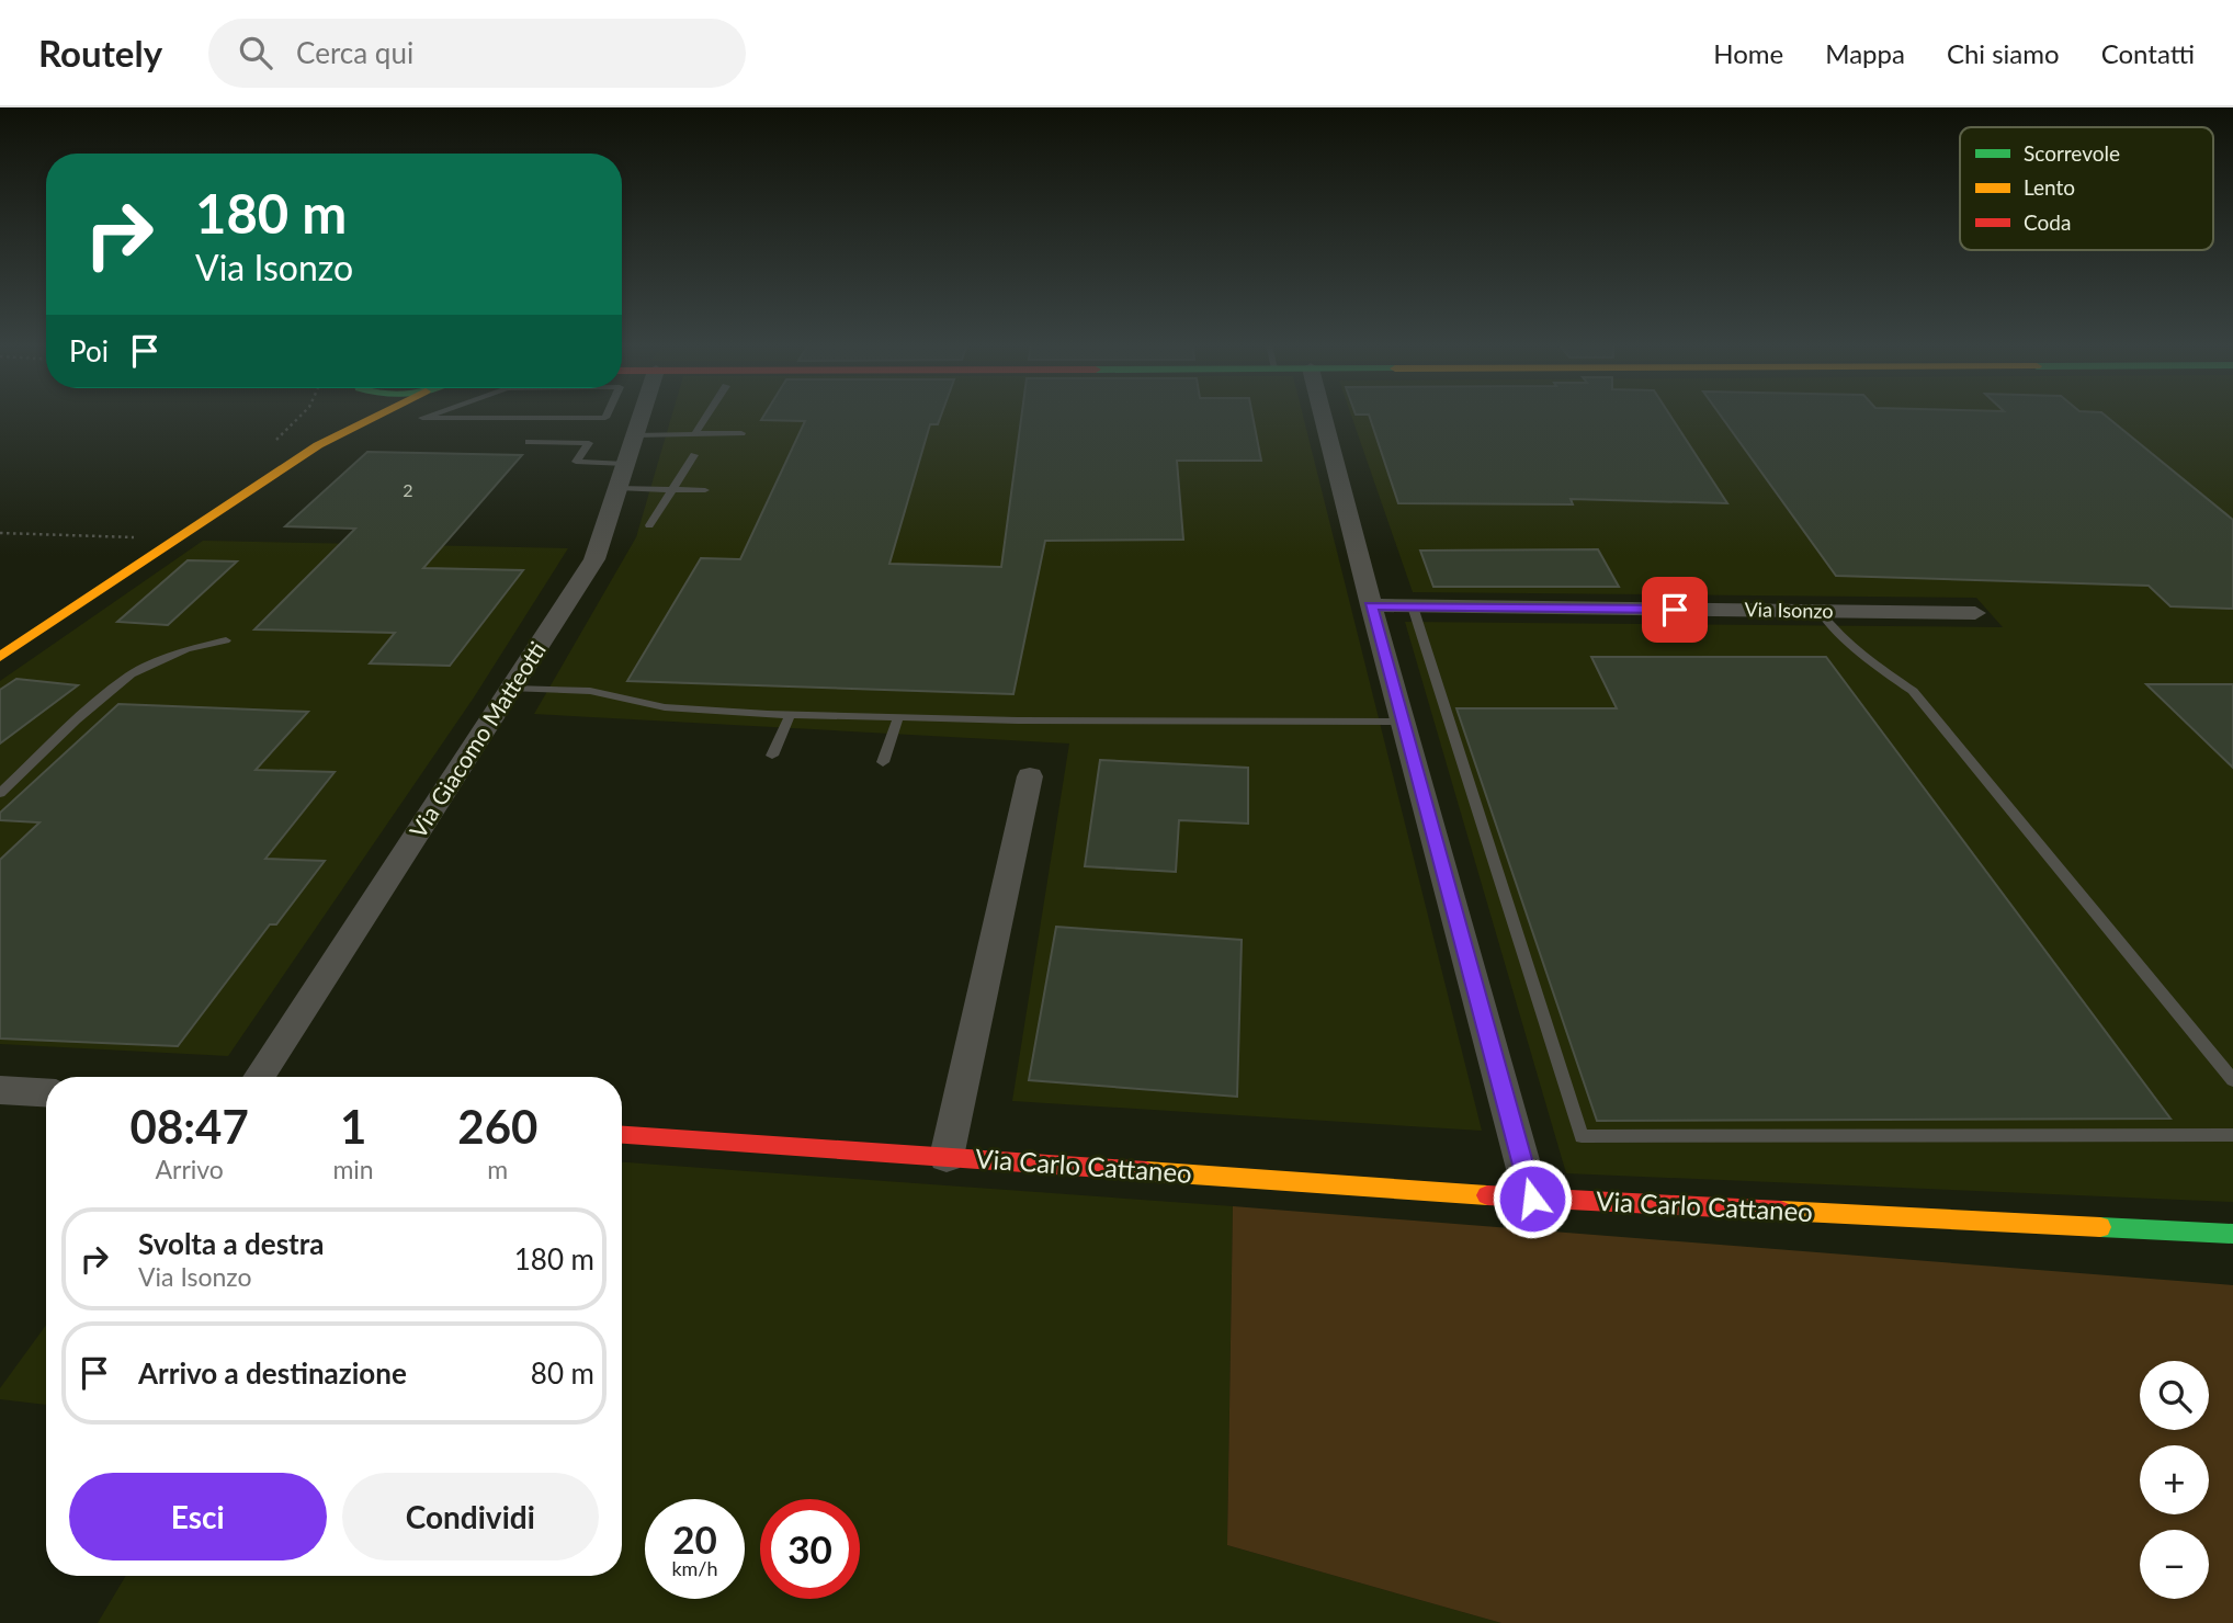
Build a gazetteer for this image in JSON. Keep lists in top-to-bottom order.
{
  "streets": {
    "street": ["Via Isonzo", "Via Giacomo Matteotti", "Via Carlo Cattaneo"]
  },
  "house_numbers": ["2"],
  "legend": ["Scorrevole", "Lento", "Coda"],
  "page": {
    "header": "Routely",
    "search": "Cerca qui",
    "nav": [
      "Home",
      "Mappa",
      "Chi siamo",
      "Contatti"
    ],
    "turn": ["180 m", "Via Isonzo"],
    "then": "Poi",
    "eta": [
      "08:47",
      "Arrivo",
      "1",
      "min",
      "260",
      "m"
    ],
    "list": [
      {
        "name": "Svolta a destra",
        "note": "Via Isonzo",
        "value": "180 m"
      },
      {
        "name": "Arrivo a destinazione",
        "value": "80 m"
      }
    ],
    "map_buttons": ["+", "−"],
    "buttons": ["Esci", "Condividi"],
    "speed": "20 km/h",
    "limit": "30"
  }
}
